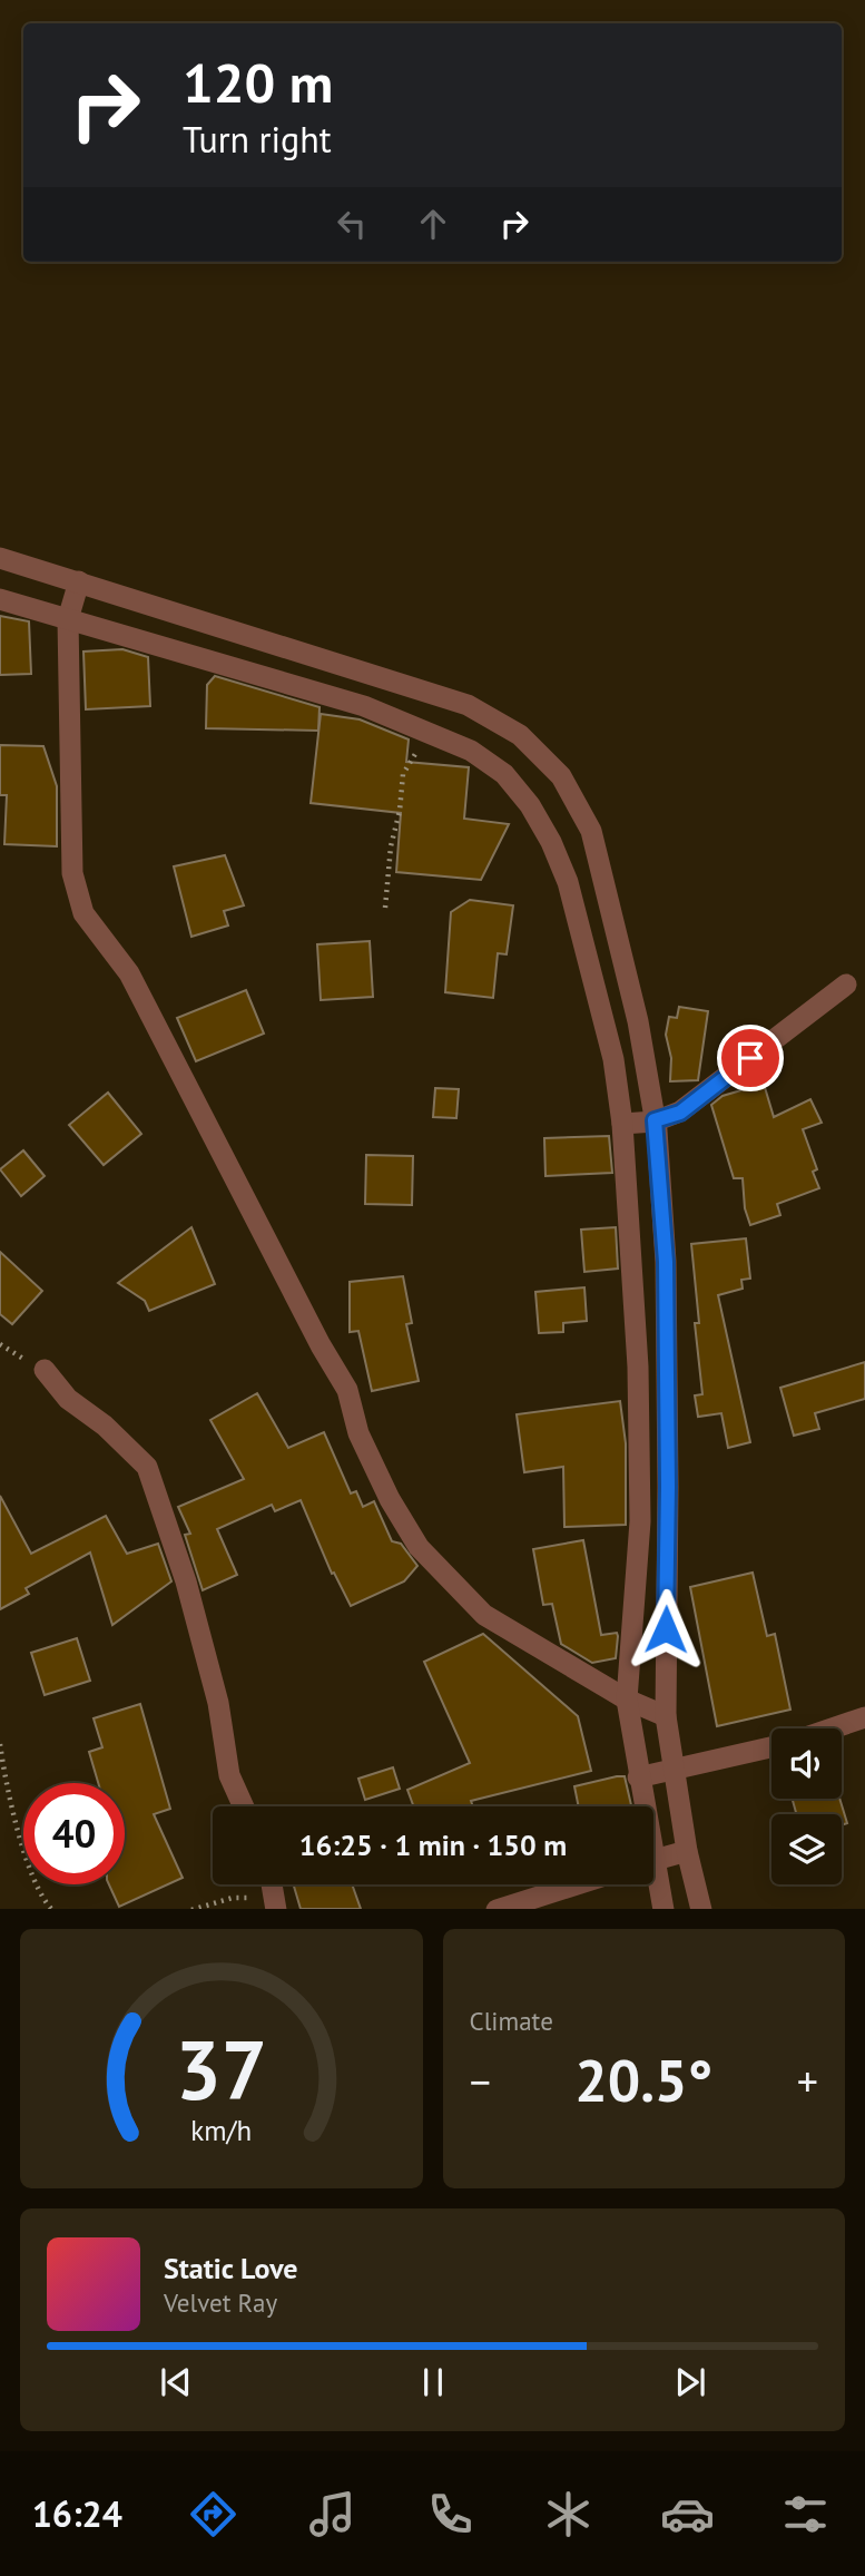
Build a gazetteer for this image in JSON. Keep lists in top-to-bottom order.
{
  "page": {
    "turn": ["120 m", "Turn right"],
    "limit": "40",
    "trip": "16:25 · 1 min · 150 m",
    "tile": "Climate",
    "heat": ["−", "20.5°", "+"],
    "song": ["Static Love", "Velvet Ray"],
    "tabs": "16:24",
    "gauge": ["37", "km/h"]
  }
}
